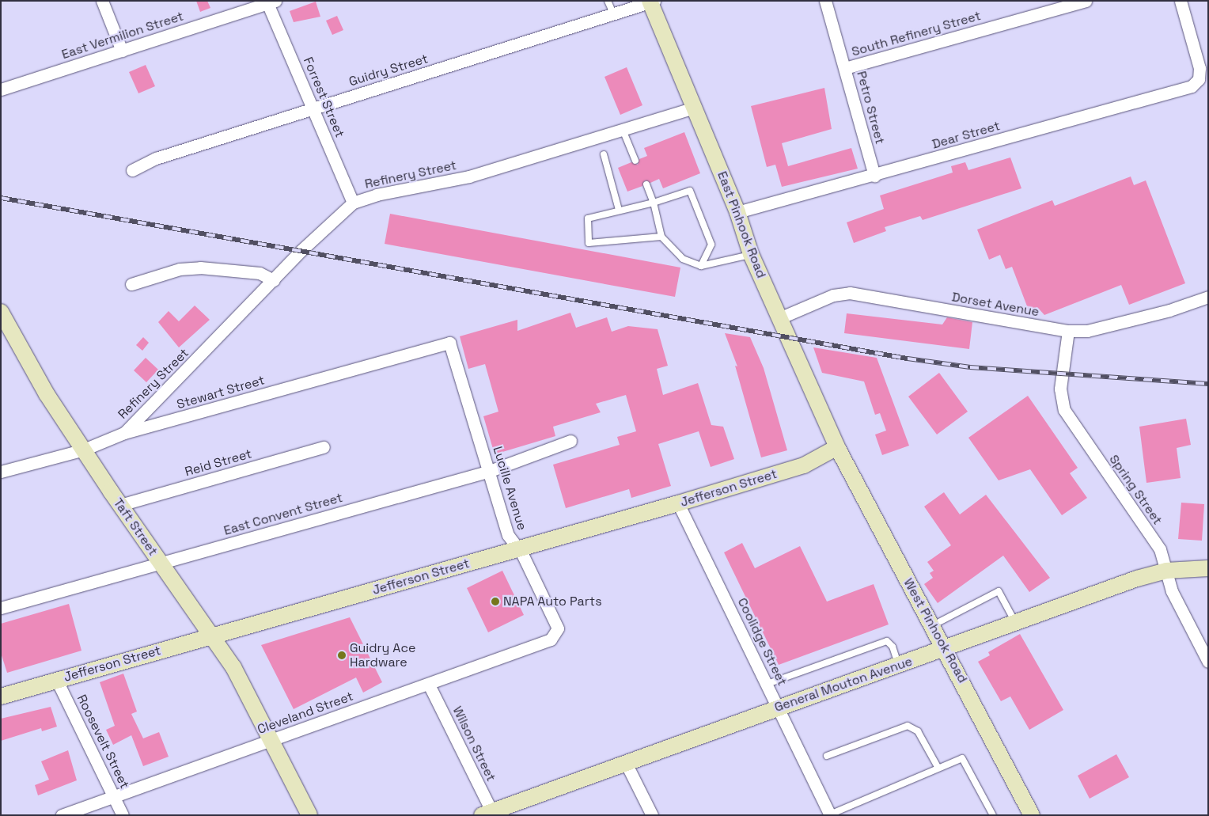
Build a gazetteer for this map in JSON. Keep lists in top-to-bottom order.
{
  "streets": {
    "street": [
      "South Refinery Street",
      "East Vermilion Street",
      "Guidry Street",
      "Forrest Street",
      "Petro Street",
      "Dear Street",
      "Refinery Street",
      "East Pinhook Road",
      "Dorset Avenue",
      "Stewart Street",
      "Reid Street",
      "Lucille Avenue",
      "Jefferson Street",
      "Spring Street",
      "East Convent Street",
      "Taft Street",
      "West Pinhook Road",
      "Coolidge Street",
      "General Mouton Avenue",
      "Cleveland Street",
      "Roosevelt Street",
      "Wilson Street"
    ]
  },
  "crossings": [
    ["South Refinery Street", "Petro Street"],
    ["East Vermilion Street", "Forrest Street"],
    ["Guidry Street", "Forrest Street"],
    ["Guidry Street", "East Pinhook Road"],
    ["Forrest Street", "Refinery Street"],
    ["Petro Street", "Dear Street"],
    ["Dear Street", "East Pinhook Road"],
    ["Refinery Street", "East Pinhook Road"],
    ["Refinery Street", "Stewart Street"],
    ["East Pinhook Road", "Dorset Avenue"],
    ["East Pinhook Road", "Jefferson Street"],
    ["East Pinhook Road", "West Pinhook Road"],
    ["Dorset Avenue", "Spring Street"],
    ["Stewart Street", "Lucille Avenue"],
    ["Stewart Street", "Taft Street"],
    ["Reid Street", "Taft Street"],
    ["Lucille Avenue", "Jefferson Street"],
    ["Lucille Avenue", "East Convent Street"],
    ["Lucille Avenue", "Cleveland Street"],
    ["Jefferson Street", "Taft Street"],
    ["Jefferson Street", "West Pinhook Road"],
    ["Jefferson Street", "Coolidge Street"],
    ["Jefferson Street", "Roosevelt Street"],
    ["Spring Street", "General Mouton Avenue"],
    ["East Convent Street", "Taft Street"],
    ["Taft Street", "Cleveland Street"],
    ["West Pinhook Road", "General Mouton Avenue"],
    ["Coolidge Street", "General Mouton Avenue"],
    ["General Mouton Avenue", "Wilson Street"],
    ["Cleveland Street", "Roosevelt Street"],
    ["Cleveland Street", "Wilson Street"]
  ],
  "places": ["NAPA Auto Parts", "Guidry Ace Hardware"]
}
